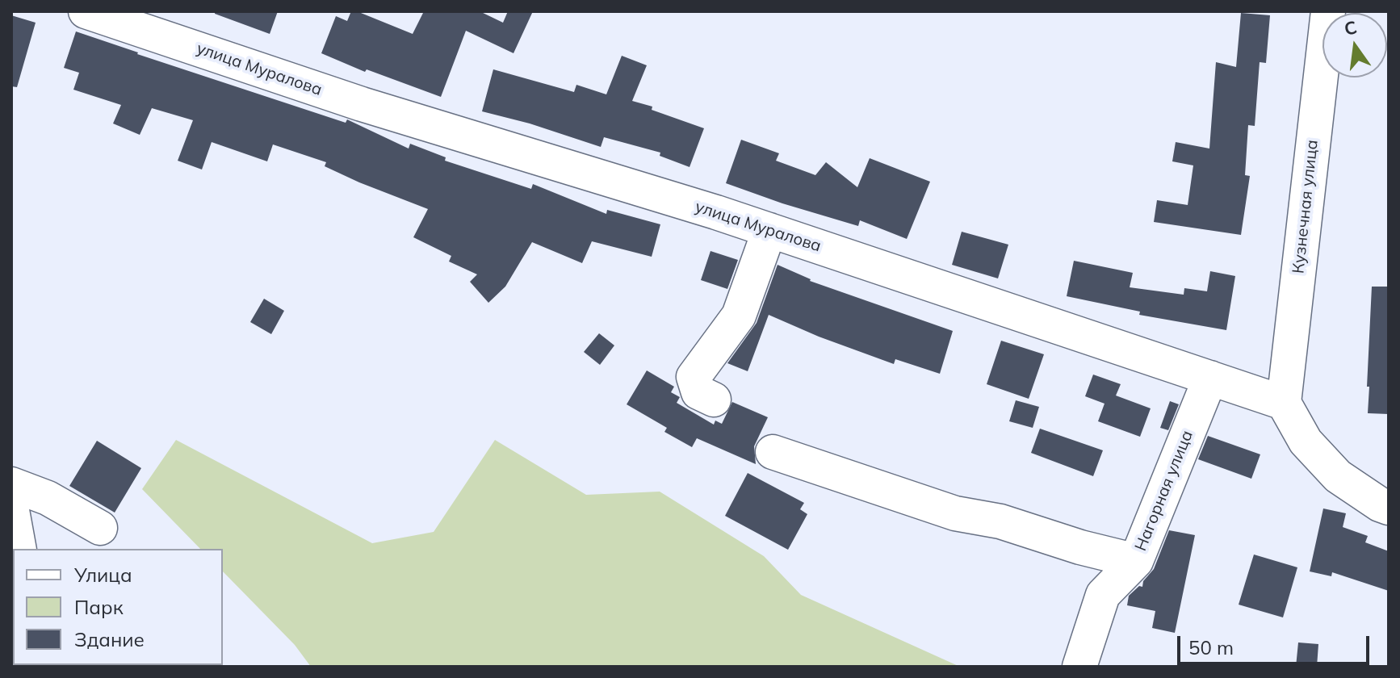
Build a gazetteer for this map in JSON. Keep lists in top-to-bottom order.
{
  "streets": {
    "street": ["улица Муралова", "Кузнечная улица", "Нагорная улица"]
  },
  "crossings": [
    ["улица Муралова", "Кузнечная улица"],
    ["улица Муралова", "Нагорная улица"]
  ],
  "legend": ["Улица", "Парк", "Здание"],
  "scale_bar": "50 m",
  "north": "top"
}
